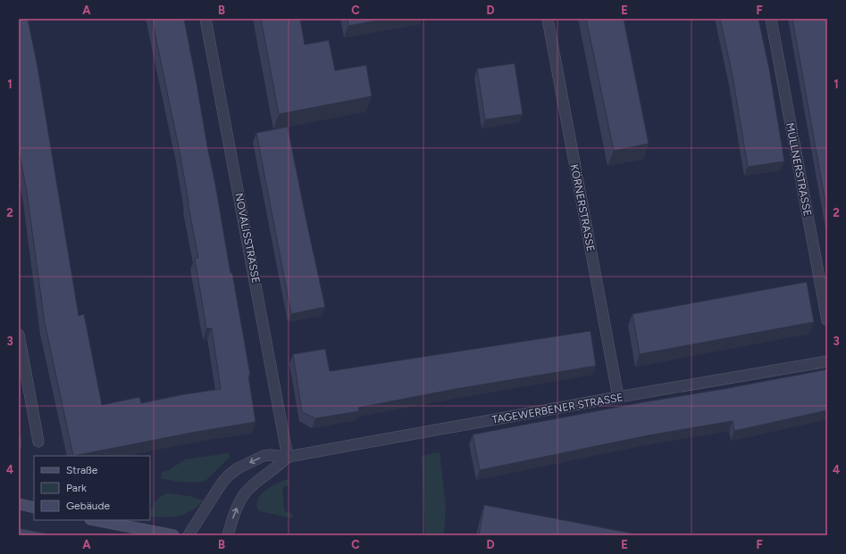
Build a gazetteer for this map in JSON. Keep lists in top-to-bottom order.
{
  "streets": {
    "street": [
      "MÜLLNERSTRASSE",
      "KÖRNERSTRASSE",
      "NOVALISSTRASSE",
      "TAGEWERBENER STRASSE"
    ]
  },
  "crossings": [
    ["KÖRNERSTRASSE", "TAGEWERBENER STRASSE"],
    ["NOVALISSTRASSE", "TAGEWERBENER STRASSE"]
  ],
  "legend": ["Straße", "Park", "Gebäude"],
  "grid": {
    "columns": [
      "A",
      "B",
      "C",
      "D",
      "E",
      "F"
    ],
    "rows": [
      "1",
      "2",
      "3",
      "4"
    ]
  }
}
